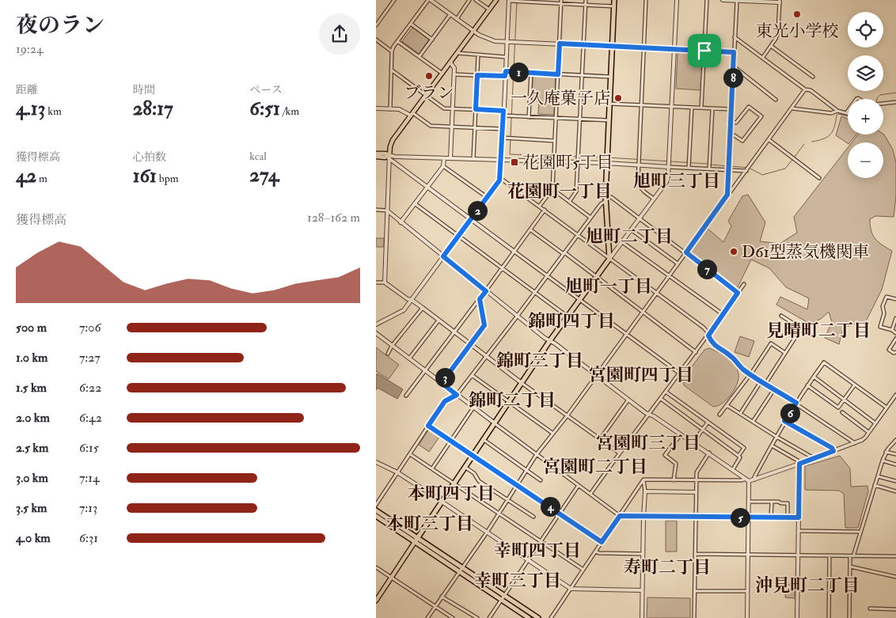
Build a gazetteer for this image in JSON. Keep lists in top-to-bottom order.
{
  "districts": [
    "旭町三丁目",
    "花園町一丁目",
    "旭町二丁目",
    "旭町一丁目",
    "錦町四丁目",
    "見晴町二丁目",
    "錦町三丁目",
    "宮園町四丁目",
    "錦町二丁目",
    "宮園町三丁目",
    "宮園町二丁目",
    "本町四丁目",
    "本町三丁目",
    "幸町四丁目",
    "寿町二丁目",
    "幸町三丁目",
    "沖見町二丁目"
  ],
  "places": {
    "other": [
      "東光小学校",
      "ブラン",
      "一久庵菓子店",
      "D61型蒸気機関車"
    ],
    "transit": ["花園町5丁目"]
  },
  "page": {
    "heading": ["夜のラン", "19:24"],
    "map_buttons": ["+", "−"],
    "pins": [
      "1",
      "8",
      "2",
      "7",
      "3",
      "6",
      "4",
      "5"
    ],
    "stats": [
      ["距離", "4.13 km"],
      ["時間", "28:17"],
      ["ペース", "6:51 /km"],
      ["獲得標高", "42 m"],
      ["心拍数", "161 bpm"],
      ["kcal", "274"]
    ],
    "chart": ["獲得標高", "128–162 m"],
    "list": [
      {
        "name": "500 m",
        "note": "7:06"
      },
      {
        "name": "1.0 km",
        "note": "7:27"
      },
      {
        "name": "1.5 km",
        "note": "6:22"
      },
      {
        "name": "2.0 km",
        "note": "6:42"
      },
      {
        "name": "2.5 km",
        "note": "6:15"
      },
      {
        "name": "3.0 km",
        "note": "7:14"
      },
      {
        "name": "3.5 km",
        "note": "7:13"
      },
      {
        "name": "4.0 km",
        "note": "6:31"
      }
    ]
  }
}
